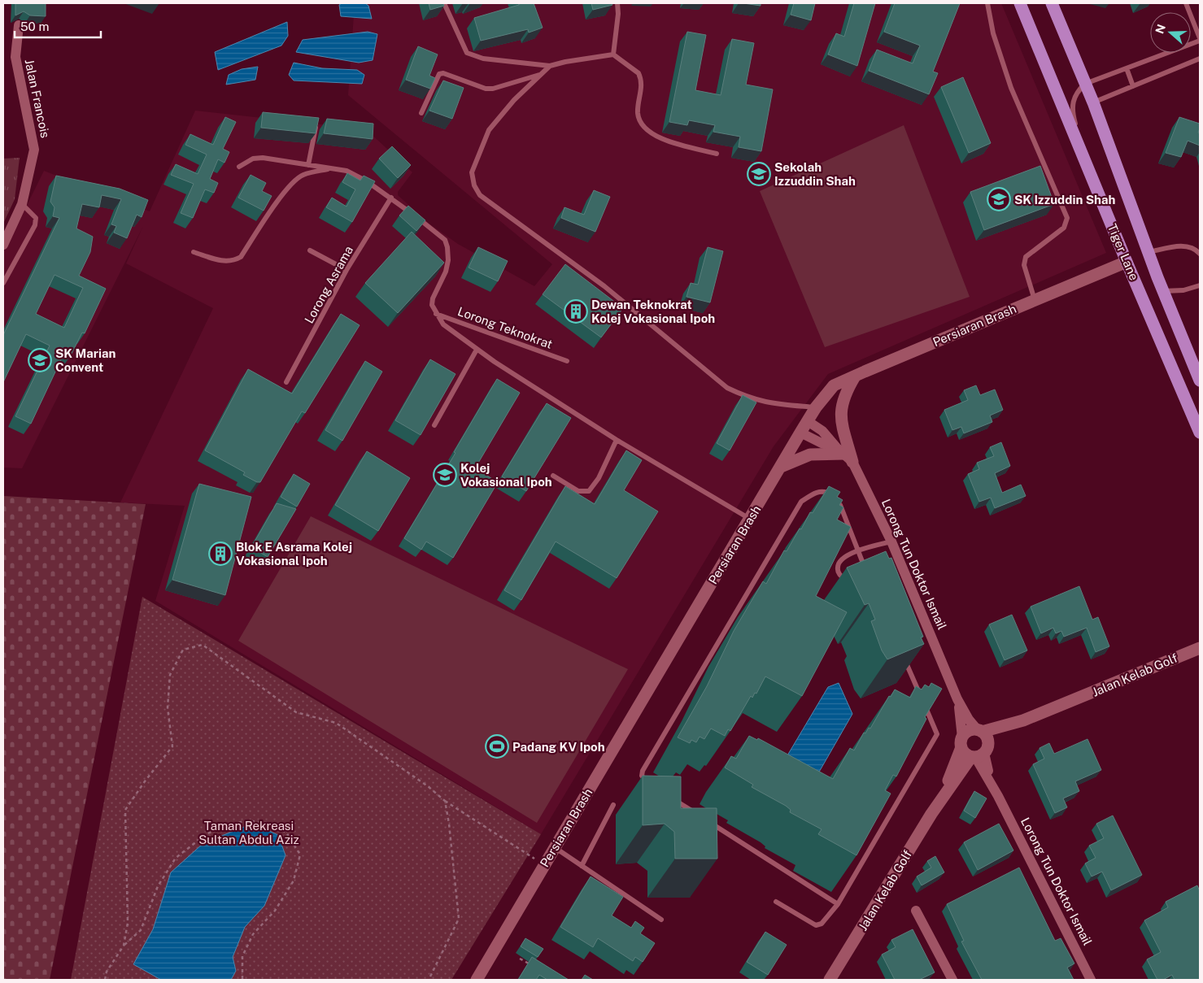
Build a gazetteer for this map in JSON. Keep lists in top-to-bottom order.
{
  "streets": {
    "main road": ["Tiger Lane"],
    "street": [
      "Jalan Francois",
      "Persiaran Brash",
      "Lorong Tun Doktor Ismail",
      "Jalan Kelab Golf"
    ],
    "lane": ["Lorong Asrama", "Lorong Teknokrat"]
  },
  "crossings": [
    ["Tiger Lane", "Persiaran Brash"],
    ["Persiaran Brash", "Lorong Tun Doktor Ismail"],
    ["Lorong Tun Doktor Ismail", "Jalan Kelab Golf"]
  ],
  "parks": ["Taman Rekreasi Sultan Abdul Aziz"],
  "places": {
    "school or university": [
      "Sekolah Izzuddin Shah",
      "SK Izzuddin Shah",
      "SK Marian Convent",
      "Kolej Vokasional Ipoh"
    ],
    "building": ["Dewan Teknokrat Kolej Vokasional Ipoh", "Blok E Asrama Kolej Vokasional Ipoh"],
    "sports": ["Padang KV Ipoh"]
  },
  "scale_bar": "50 m",
  "north": "left"
}
